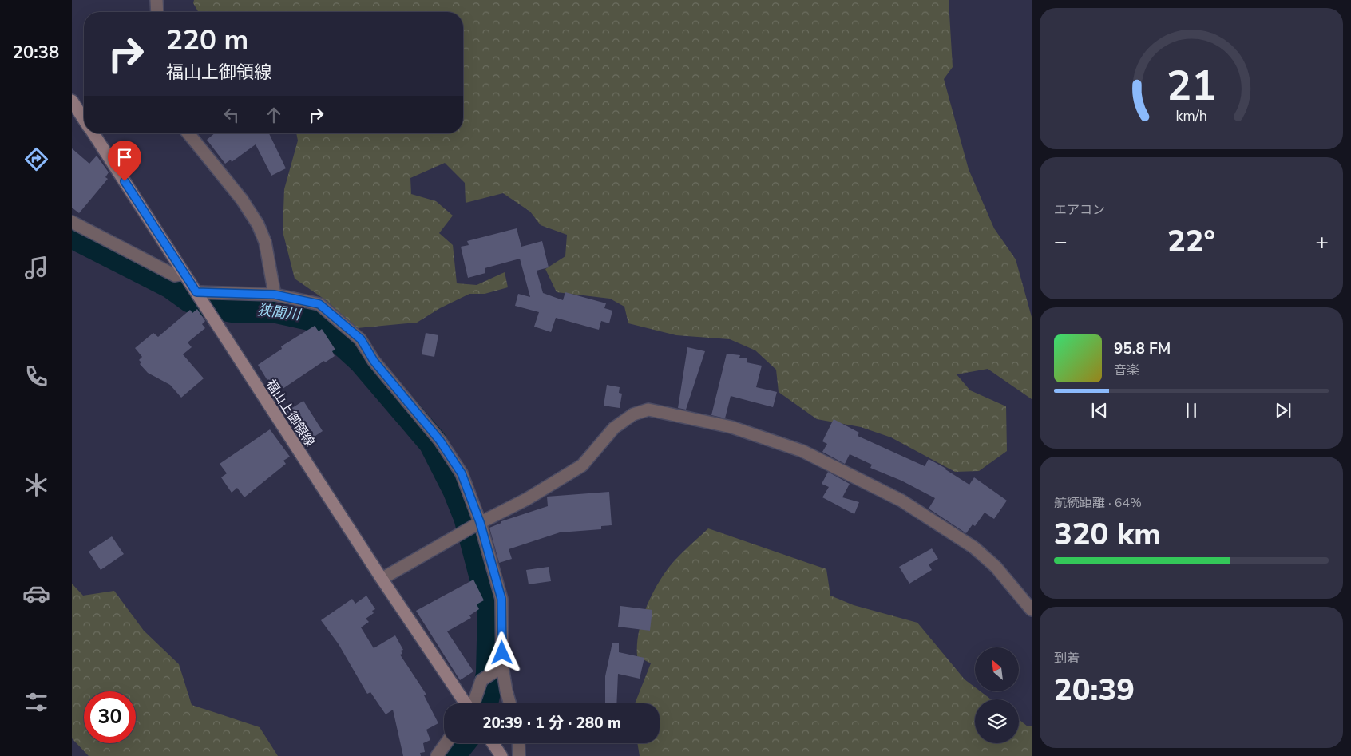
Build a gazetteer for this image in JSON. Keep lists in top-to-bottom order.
{
  "streets": {
    "main road": ["福山上御領線"]
  },
  "water": ["狭間川"],
  "north": "top left",
  "page": {
    "tabs": "20:38",
    "turn": ["220 m", "福山上御領線"],
    "tile": [
      "エアコン",
      ["航続距離 · 64%", "320 km"],
      ["到着", "20:39"]
    ],
    "heat": ["−", "22°", "+"],
    "song": ["95.8 FM", "音楽"],
    "limit": "30",
    "trip": "20:39 · 1 分 · 280 m",
    "gauge": ["21", "km/h"]
  }
}
